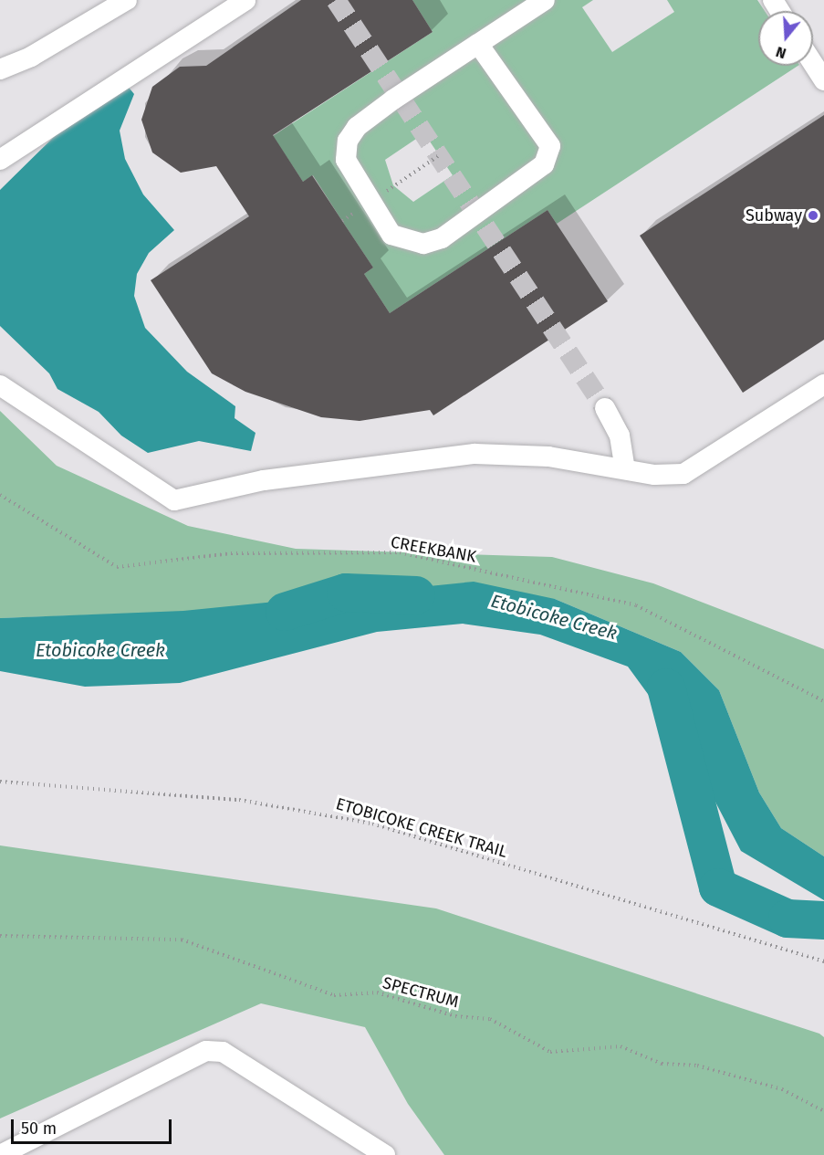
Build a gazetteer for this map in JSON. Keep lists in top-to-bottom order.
{
  "streets": {
    "path": ["CREEKBANK", "ETOBICOKE CREEK TRAIL", "SPECTRUM"]
  },
  "water": ["Etobicoke Creek"],
  "places": ["Subway"],
  "scale_bar": "50 m",
  "north": "bottom"
}
